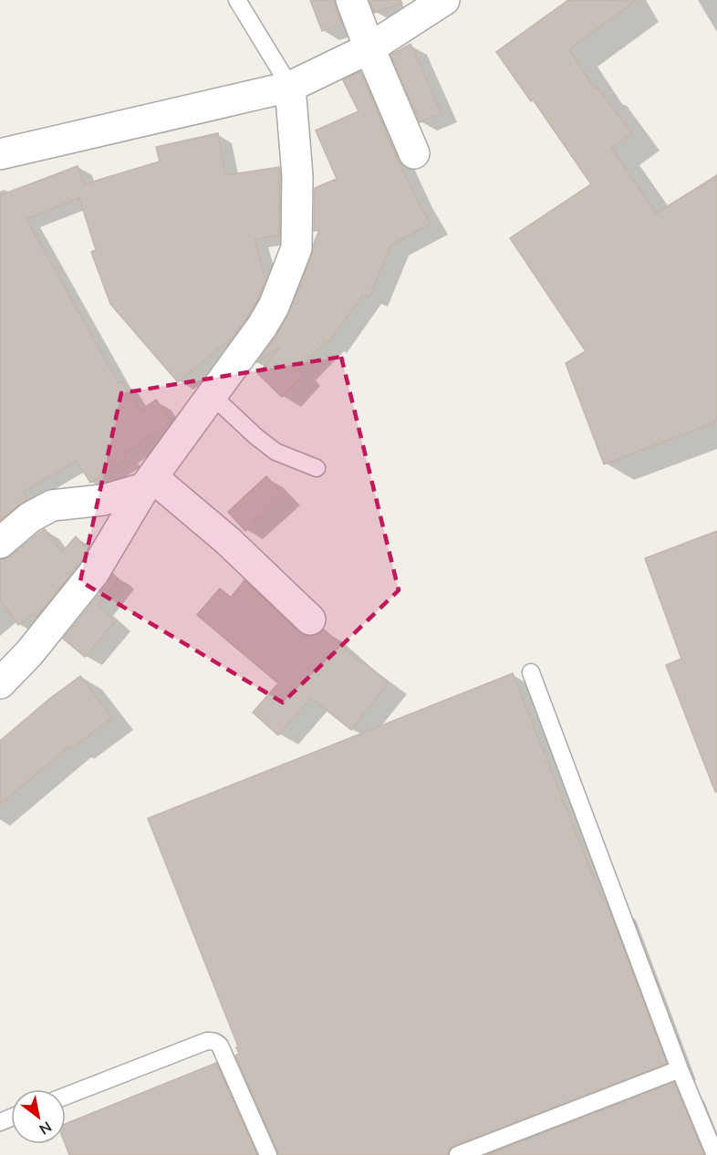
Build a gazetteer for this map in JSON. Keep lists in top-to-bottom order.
{
  "north": "bottom right"
}
